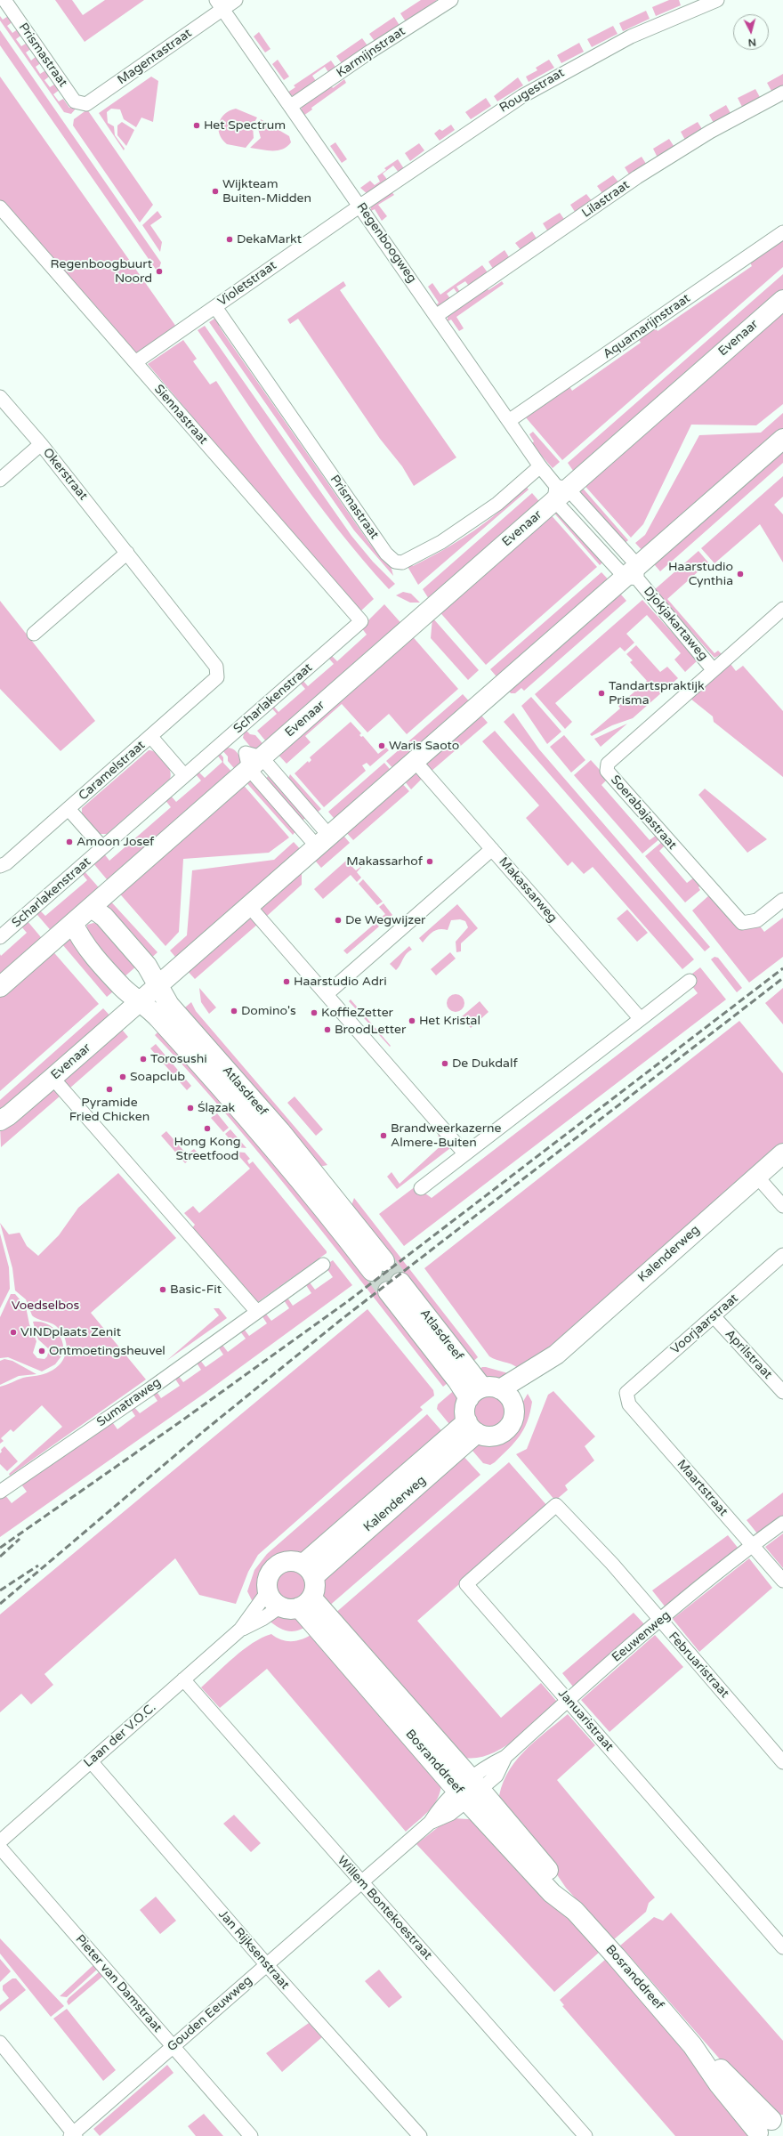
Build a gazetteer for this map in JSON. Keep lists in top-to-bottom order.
{
  "streets": {
    "main road": [
      "Evenaar",
      "Atlasdreef",
      "Kalenderweg",
      "Bosranddreef"
    ],
    "street": [
      "Karmijnstraat",
      "Prismastraat",
      "Magentastraat",
      "Rougestraat",
      "Lilastraat",
      "Regenboogweg",
      "Violetstraat",
      "Aquamarijnstraat",
      "Siennastraat",
      "Okerstraat",
      "Djokjakartaweg",
      "Scharlakenstraat",
      "Caramelstraat",
      "Soerabajastraat",
      "Makassarweg",
      "Voorjaarstraat",
      "Aprilstraat",
      "Sumatraweg",
      "Maartstraat",
      "Eeuwenweg",
      "Februaristraat",
      "Januaristraat",
      "Laan der V.O.C.",
      "Willem Bontekoestraat",
      "Jan Rijksenstraat",
      "Pieter van Damstraat",
      "Gouden Eeuwweg"
    ]
  },
  "crossings": [
    ["Karmijnstraat", "Regenboogweg"],
    ["Prismastraat", "Magentastraat"],
    ["Prismastraat", "Regenboogweg"],
    ["Prismastraat", "Violetstraat"],
    ["Magentastraat", "Regenboogweg"],
    ["Rougestraat", "Regenboogweg"],
    ["Rougestraat", "Violetstraat"],
    ["Lilastraat", "Regenboogweg"],
    ["Regenboogweg", "Violetstraat"],
    ["Regenboogweg", "Aquamarijnstraat"],
    ["Regenboogweg", "Evenaar"],
    ["Regenboogweg", "Djokjakartaweg"],
    ["Violetstraat", "Siennastraat"],
    ["Evenaar", "Djokjakartaweg"],
    ["Evenaar", "Makassarweg"],
    ["Evenaar", "Atlasdreef"],
    ["Siennastraat", "Scharlakenstraat"],
    ["Okerstraat", "Caramelstraat"],
    ["Djokjakartaweg", "Soerabajastraat"],
    ["Scharlakenstraat", "Caramelstraat"],
    ["Atlasdreef", "Kalenderweg"],
    ["Kalenderweg", "Laan der V.O.C."],
    ["Kalenderweg", "Bosranddreef"],
    ["Voorjaarstraat", "Aprilstraat"],
    ["Voorjaarstraat", "Maartstraat"],
    ["Maartstraat", "Eeuwenweg"],
    ["Eeuwenweg", "Februaristraat"],
    ["Eeuwenweg", "Januaristraat"],
    ["Eeuwenweg", "Bosranddreef"],
    ["Eeuwenweg", "Gouden Eeuwweg"],
    ["Februaristraat", "Januaristraat"],
    ["Laan der V.O.C.", "Bosranddreef"],
    ["Laan der V.O.C.", "Willem Bontekoestraat"],
    ["Laan der V.O.C.", "Jan Rijksenstraat"],
    ["Bosranddreef", "Gouden Eeuwweg"],
    ["Willem Bontekoestraat", "Gouden Eeuwweg"],
    ["Jan Rijksenstraat", "Gouden Eeuwweg"],
    ["Pieter van Damstraat", "Gouden Eeuwweg"]
  ],
  "parks": ["Voedselbos"],
  "places": [
    "Het Spectrum",
    "Wijkteam Buiten-Midden",
    "DekaMarkt",
    "Regenboogbuurt Noord",
    "Haarstudio Cynthia",
    "Tandartspraktijk Prisma",
    "Waris Saoto",
    "Amoon Josef",
    "Makassarhof",
    "De Wegwijzer",
    "Haarstudio Adri",
    "Domino's",
    "KoffieZetter",
    "Het Kristal",
    "BroodLetter",
    "Torosushi",
    "De Dukdalf",
    "Soapclub",
    "Pyramide Fried Chicken",
    "Ślązak",
    "Hong Kong Streetfood",
    "Brandweerkazerne Almere-Buiten",
    "Basic-Fit",
    "VINDplaats Zenit",
    "Ontmoetingsheuvel"
  ],
  "north": "bottom"
}
